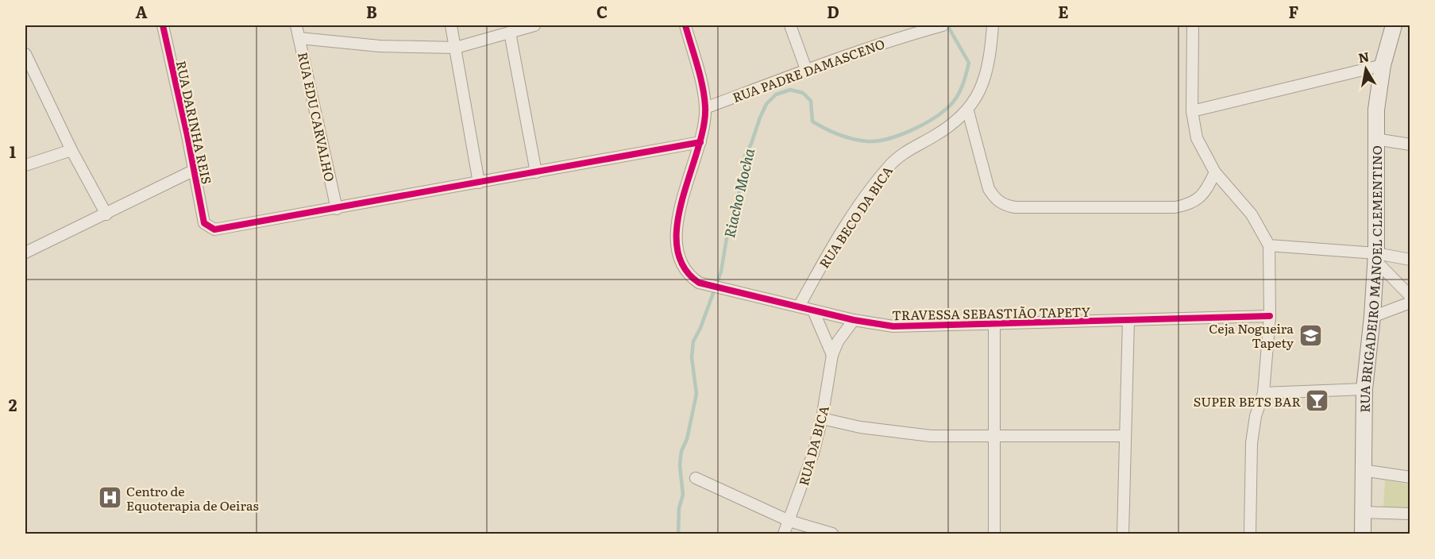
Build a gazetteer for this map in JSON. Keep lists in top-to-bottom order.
{
  "streets": {
    "main road": ["RUA BRIGADEIRO MANOEL CLEMENTINO"],
    "street": [
      "RUA PADRE DAMASCENO",
      "RUA EDU CARVALHO",
      "RUA DARINHA REIS",
      "RUA BECO DA BICA",
      "TRAVESSA SEBASTIÃO TAPETY",
      "RUA DA BICA"
    ]
  },
  "crossings": [
    ["RUA EDU CARVALHO", "RUA DARINHA REIS"],
    ["RUA BECO DA BICA", "TRAVESSA SEBASTIÃO TAPETY"],
    ["TRAVESSA SEBASTIÃO TAPETY", "RUA DA BICA"]
  ],
  "water": ["Riacho Mocha"],
  "places": {
    "school or university": ["Ceja Nogueira Tapety"],
    "bar": ["SUPER BETS BAR"],
    "hospital": ["Centro de Equoterapia de Oeiras"]
  },
  "north": "top",
  "grid": {
    "columns": [
      "A",
      "B",
      "C",
      "D",
      "E",
      "F"
    ],
    "rows": ["1", "2"]
  }
}
